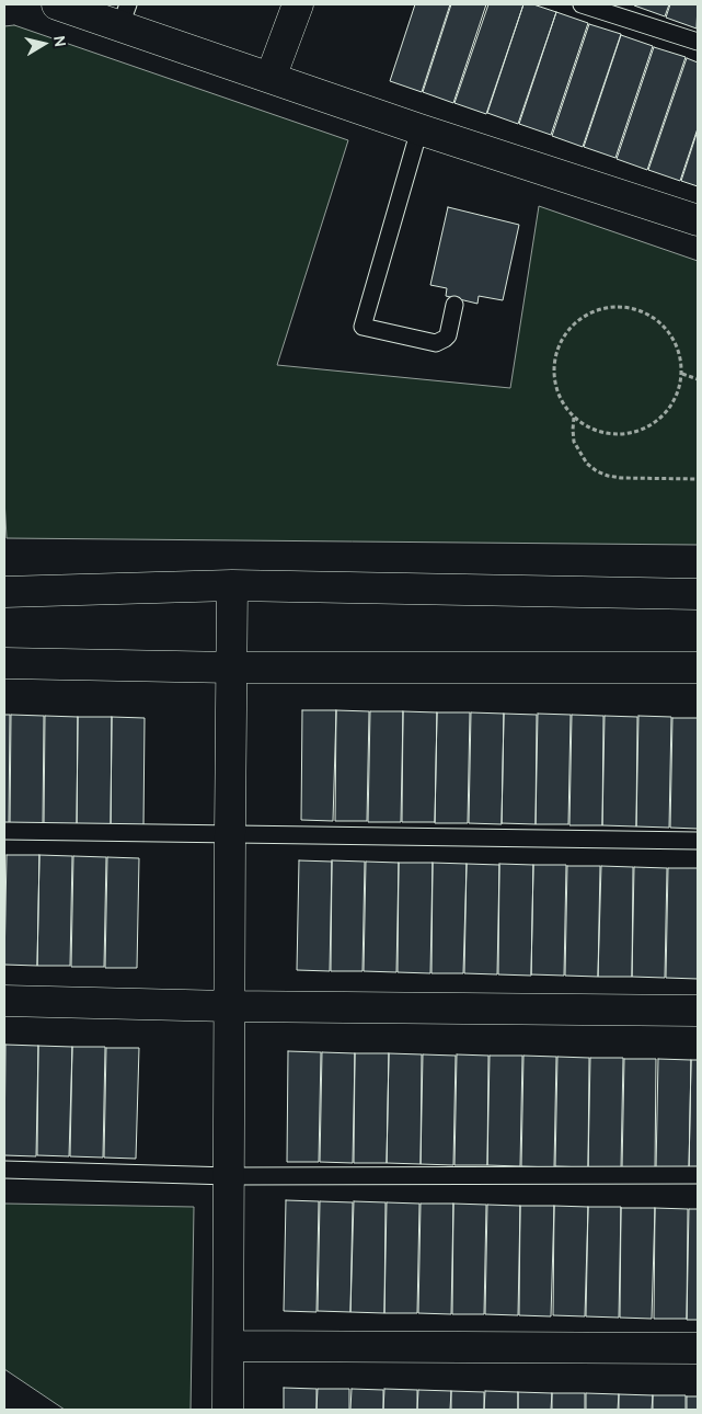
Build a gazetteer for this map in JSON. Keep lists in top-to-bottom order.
{
  "north": "right"
}
